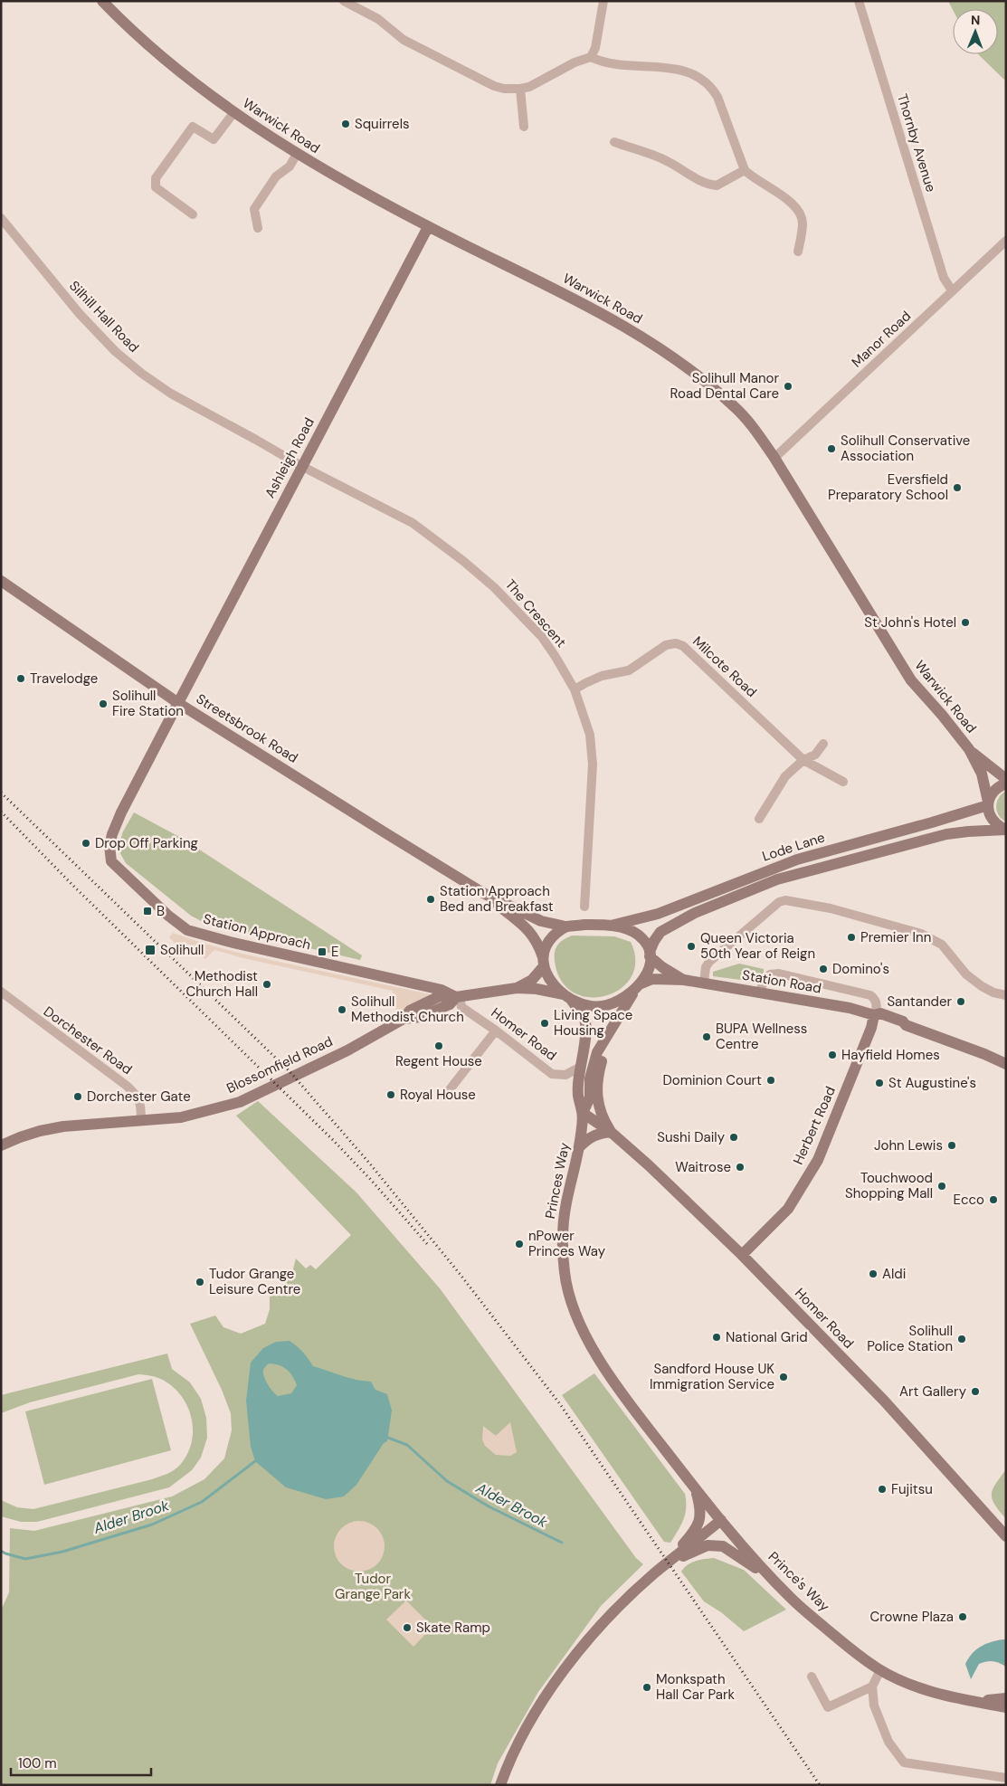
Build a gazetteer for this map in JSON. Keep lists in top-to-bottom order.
{
  "streets": {
    "street": [
      "Warwick Road",
      "Thornby Avenue",
      "Silhill Hall Road",
      "Manor Road",
      "Ashleigh Road",
      "The Crescent",
      "Milcote Road",
      "Streetsbrook Road",
      "Lode Lane",
      "Station Approach",
      "Station Road",
      "Homer Road",
      "Dorchester Road",
      "Blossomfield Road",
      "Herbert Road",
      "Princes Way",
      "Prince's Way"
    ]
  },
  "crossings": [
    ["Warwick Road", "Manor Road"],
    ["Warwick Road", "Ashleigh Road"],
    ["Warwick Road", "Lode Lane"],
    ["Thornby Avenue", "Manor Road"],
    ["Silhill Hall Road", "Ashleigh Road"],
    ["Silhill Hall Road", "The Crescent"],
    ["Ashleigh Road", "The Crescent"],
    ["Ashleigh Road", "Streetsbrook Road"],
    ["Ashleigh Road", "Station Approach"],
    ["The Crescent", "Milcote Road"],
    ["Streetsbrook Road", "Lode Lane"],
    ["Streetsbrook Road", "Station Approach"],
    ["Streetsbrook Road", "Station Road"],
    ["Streetsbrook Road", "Blossomfield Road"],
    ["Streetsbrook Road", "Princes Way"],
    ["Lode Lane", "Station Road"],
    ["Lode Lane", "Blossomfield Road"],
    ["Lode Lane", "Princes Way"],
    ["Station Approach", "Homer Road"],
    ["Station Approach", "Blossomfield Road"],
    ["Station Road", "Blossomfield Road"],
    ["Station Road", "Herbert Road"],
    ["Station Road", "Princes Way"],
    ["Homer Road", "Blossomfield Road"],
    ["Homer Road", "Herbert Road"],
    ["Homer Road", "Princes Way"],
    ["Dorchester Road", "Blossomfield Road"],
    ["Blossomfield Road", "Princes Way"],
    ["Princes Way", "Prince's Way"]
  ],
  "water": ["Alder Brook"],
  "parks": ["Tudor Grange Park"],
  "places": {
    "other": [
      "Squirrels",
      "Solihull Manor Road Dental Care",
      "Solihull Conservative Association",
      "Eversfield Preparatory School",
      "St John's Hotel",
      "Travelodge",
      "Solihull Fire Station",
      "Drop Off Parking",
      "Station Approach Bed and Breakfast",
      "Premier Inn",
      "Queen Victoria 50th Year of Reign",
      "Domino's",
      "Methodist Church Hall",
      "Santander",
      "Solihull Methodist Church",
      "Living Space Housing",
      "BUPA Wellness Centre",
      "Regent House",
      "Hayfield Homes",
      "Dominion Court",
      "St Augustine's",
      "Royal House",
      "Dorchester Gate",
      "Sushi Daily",
      "John Lewis",
      "Waitrose",
      "Touchwood Shopping Mall",
      "Ecco",
      "nPower Princes Way",
      "Aldi",
      "Tudor Grange Leisure Centre",
      "National Grid",
      "Solihull Police Station",
      "Sandford House UK Immigration Service",
      "Art Gallery",
      "Fujitsu",
      "Crowne Plaza",
      "Skate Ramp",
      "Monkspath Hall Car Park"
    ],
    "transit": ["B", "Solihull", "E"]
  },
  "scale_bar": "100 m",
  "north": "top"
}
